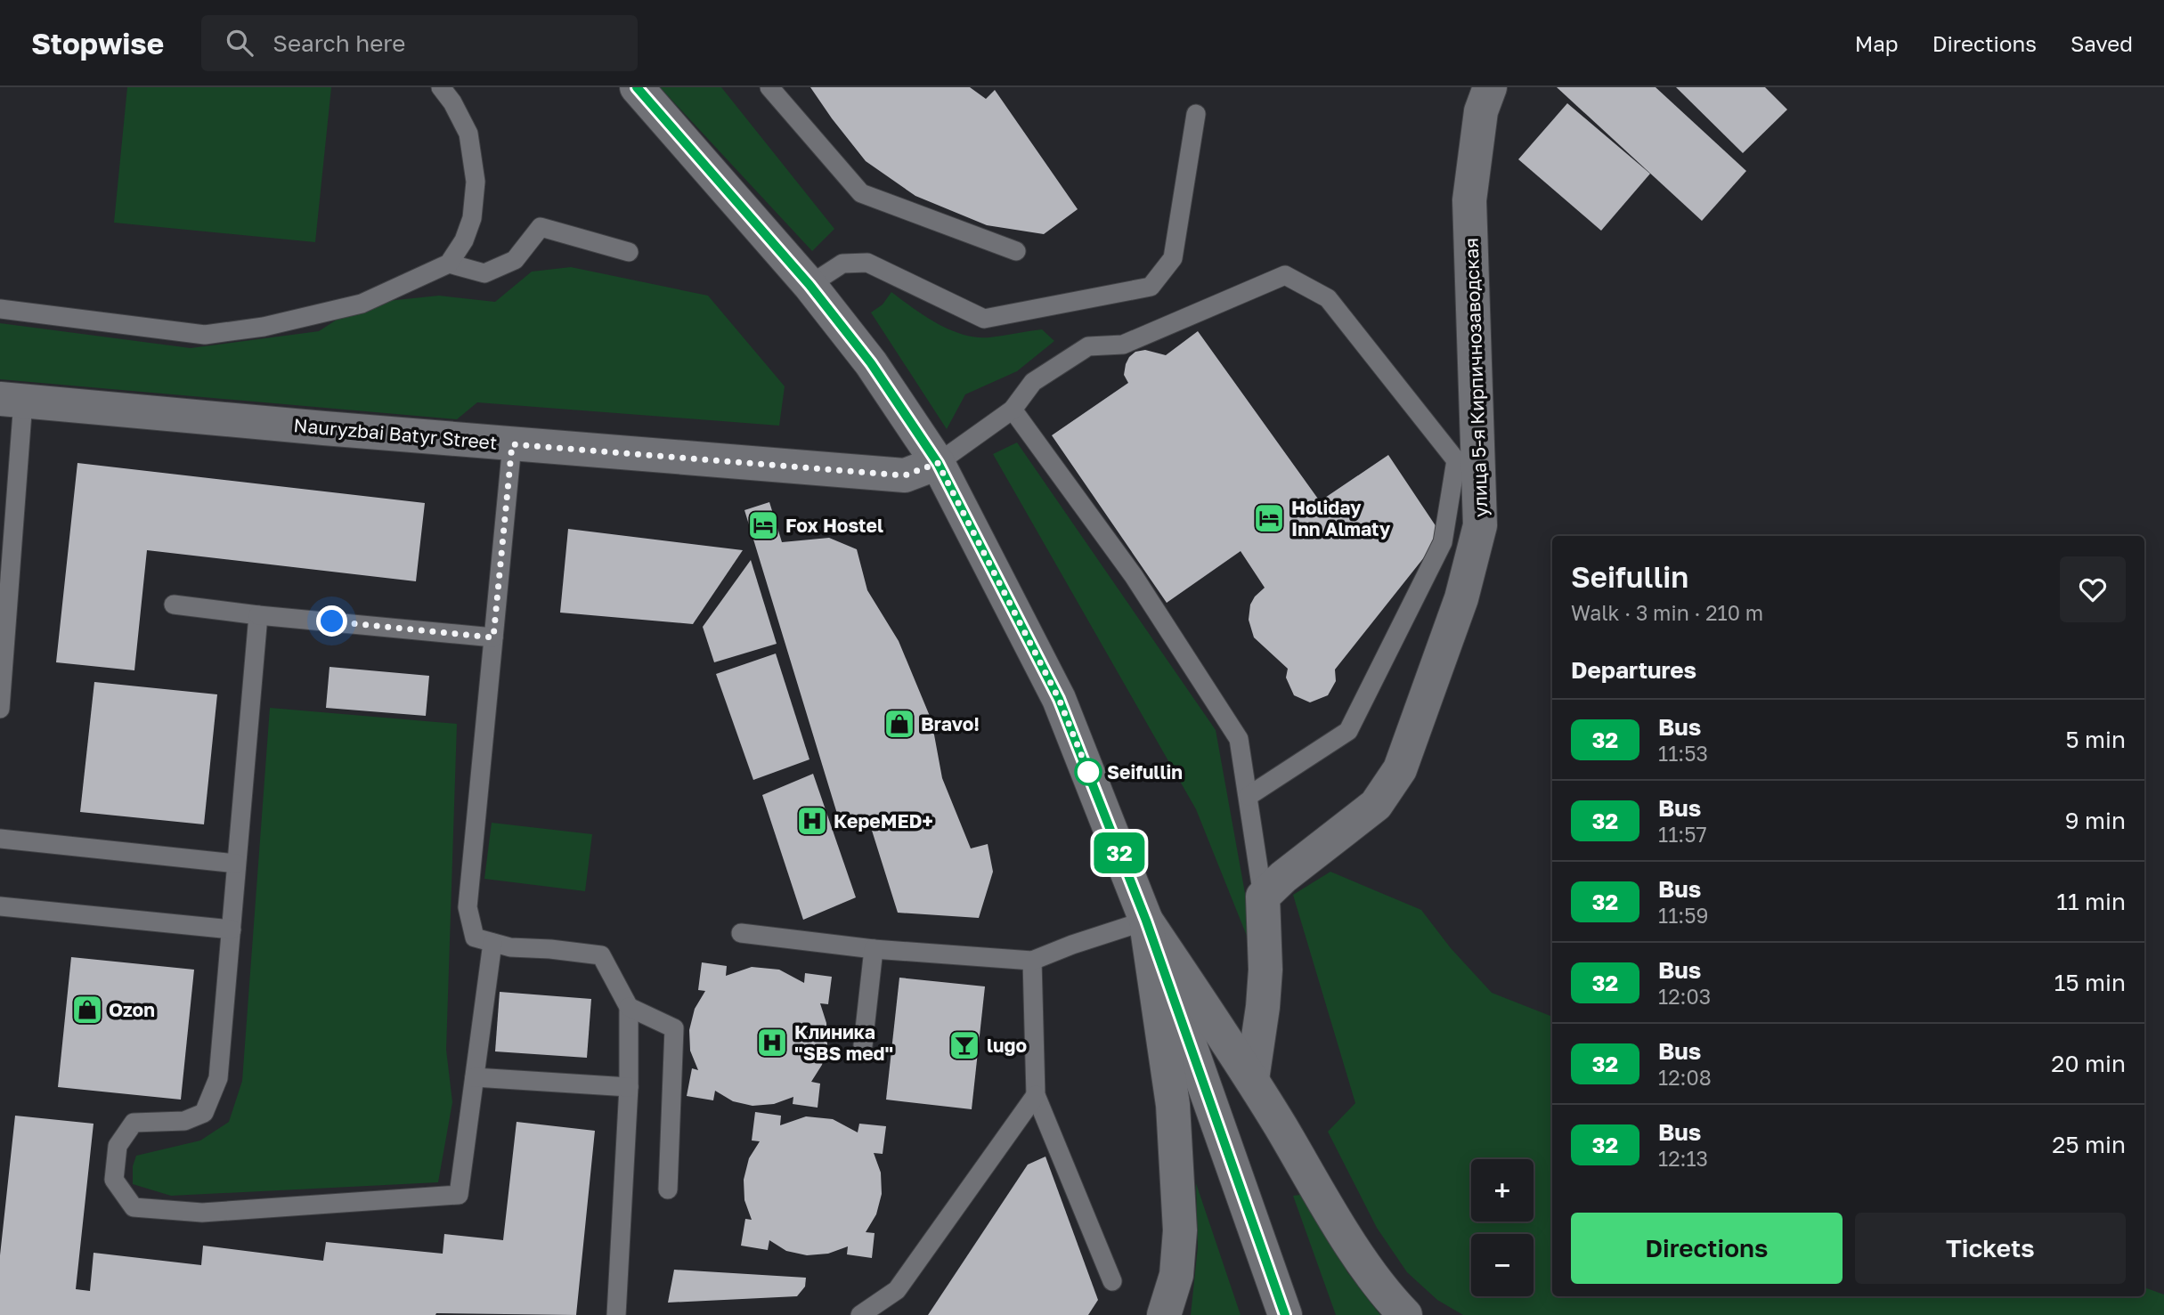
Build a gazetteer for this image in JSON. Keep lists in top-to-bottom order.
{
  "streets": {
    "street": ["улица 5-я Кирпичнозаводская", "Nauryzbai Batyr Street"]
  },
  "places": {
    "hotel": ["Holiday Inn Almaty", "Fox Hostel"],
    "shop": ["Bravo!", "Ozon"],
    "other": ["Seifullin"],
    "hospital": ["КереMED+", "Клиника \"SBS med\""],
    "bar": ["lugo"]
  },
  "lines": ["bus line 32"],
  "page": {
    "header": "Stopwise",
    "search": "Search here",
    "nav": ["Map", "Directions", "Saved"],
    "on_map": "32",
    "heading": [
      ["Seifullin", "Walk · 3 min · 210 m"],
      "Departures"
    ],
    "list": [
      {
        "mark": "32",
        "name": "Bus",
        "note": "11:53",
        "value": "5 min"
      },
      {
        "mark": "32",
        "name": "Bus",
        "note": "11:57",
        "value": "9 min"
      },
      {
        "mark": "32",
        "name": "Bus",
        "note": "11:59",
        "value": "11 min"
      },
      {
        "mark": "32",
        "name": "Bus",
        "note": "12:03",
        "value": "15 min"
      },
      {
        "mark": "32",
        "name": "Bus",
        "note": "12:08",
        "value": "20 min"
      },
      {
        "mark": "32",
        "name": "Bus",
        "note": "12:13",
        "value": "25 min"
      }
    ],
    "map_buttons": ["+", "−"],
    "buttons": ["Directions", "Tickets"]
  }
}
